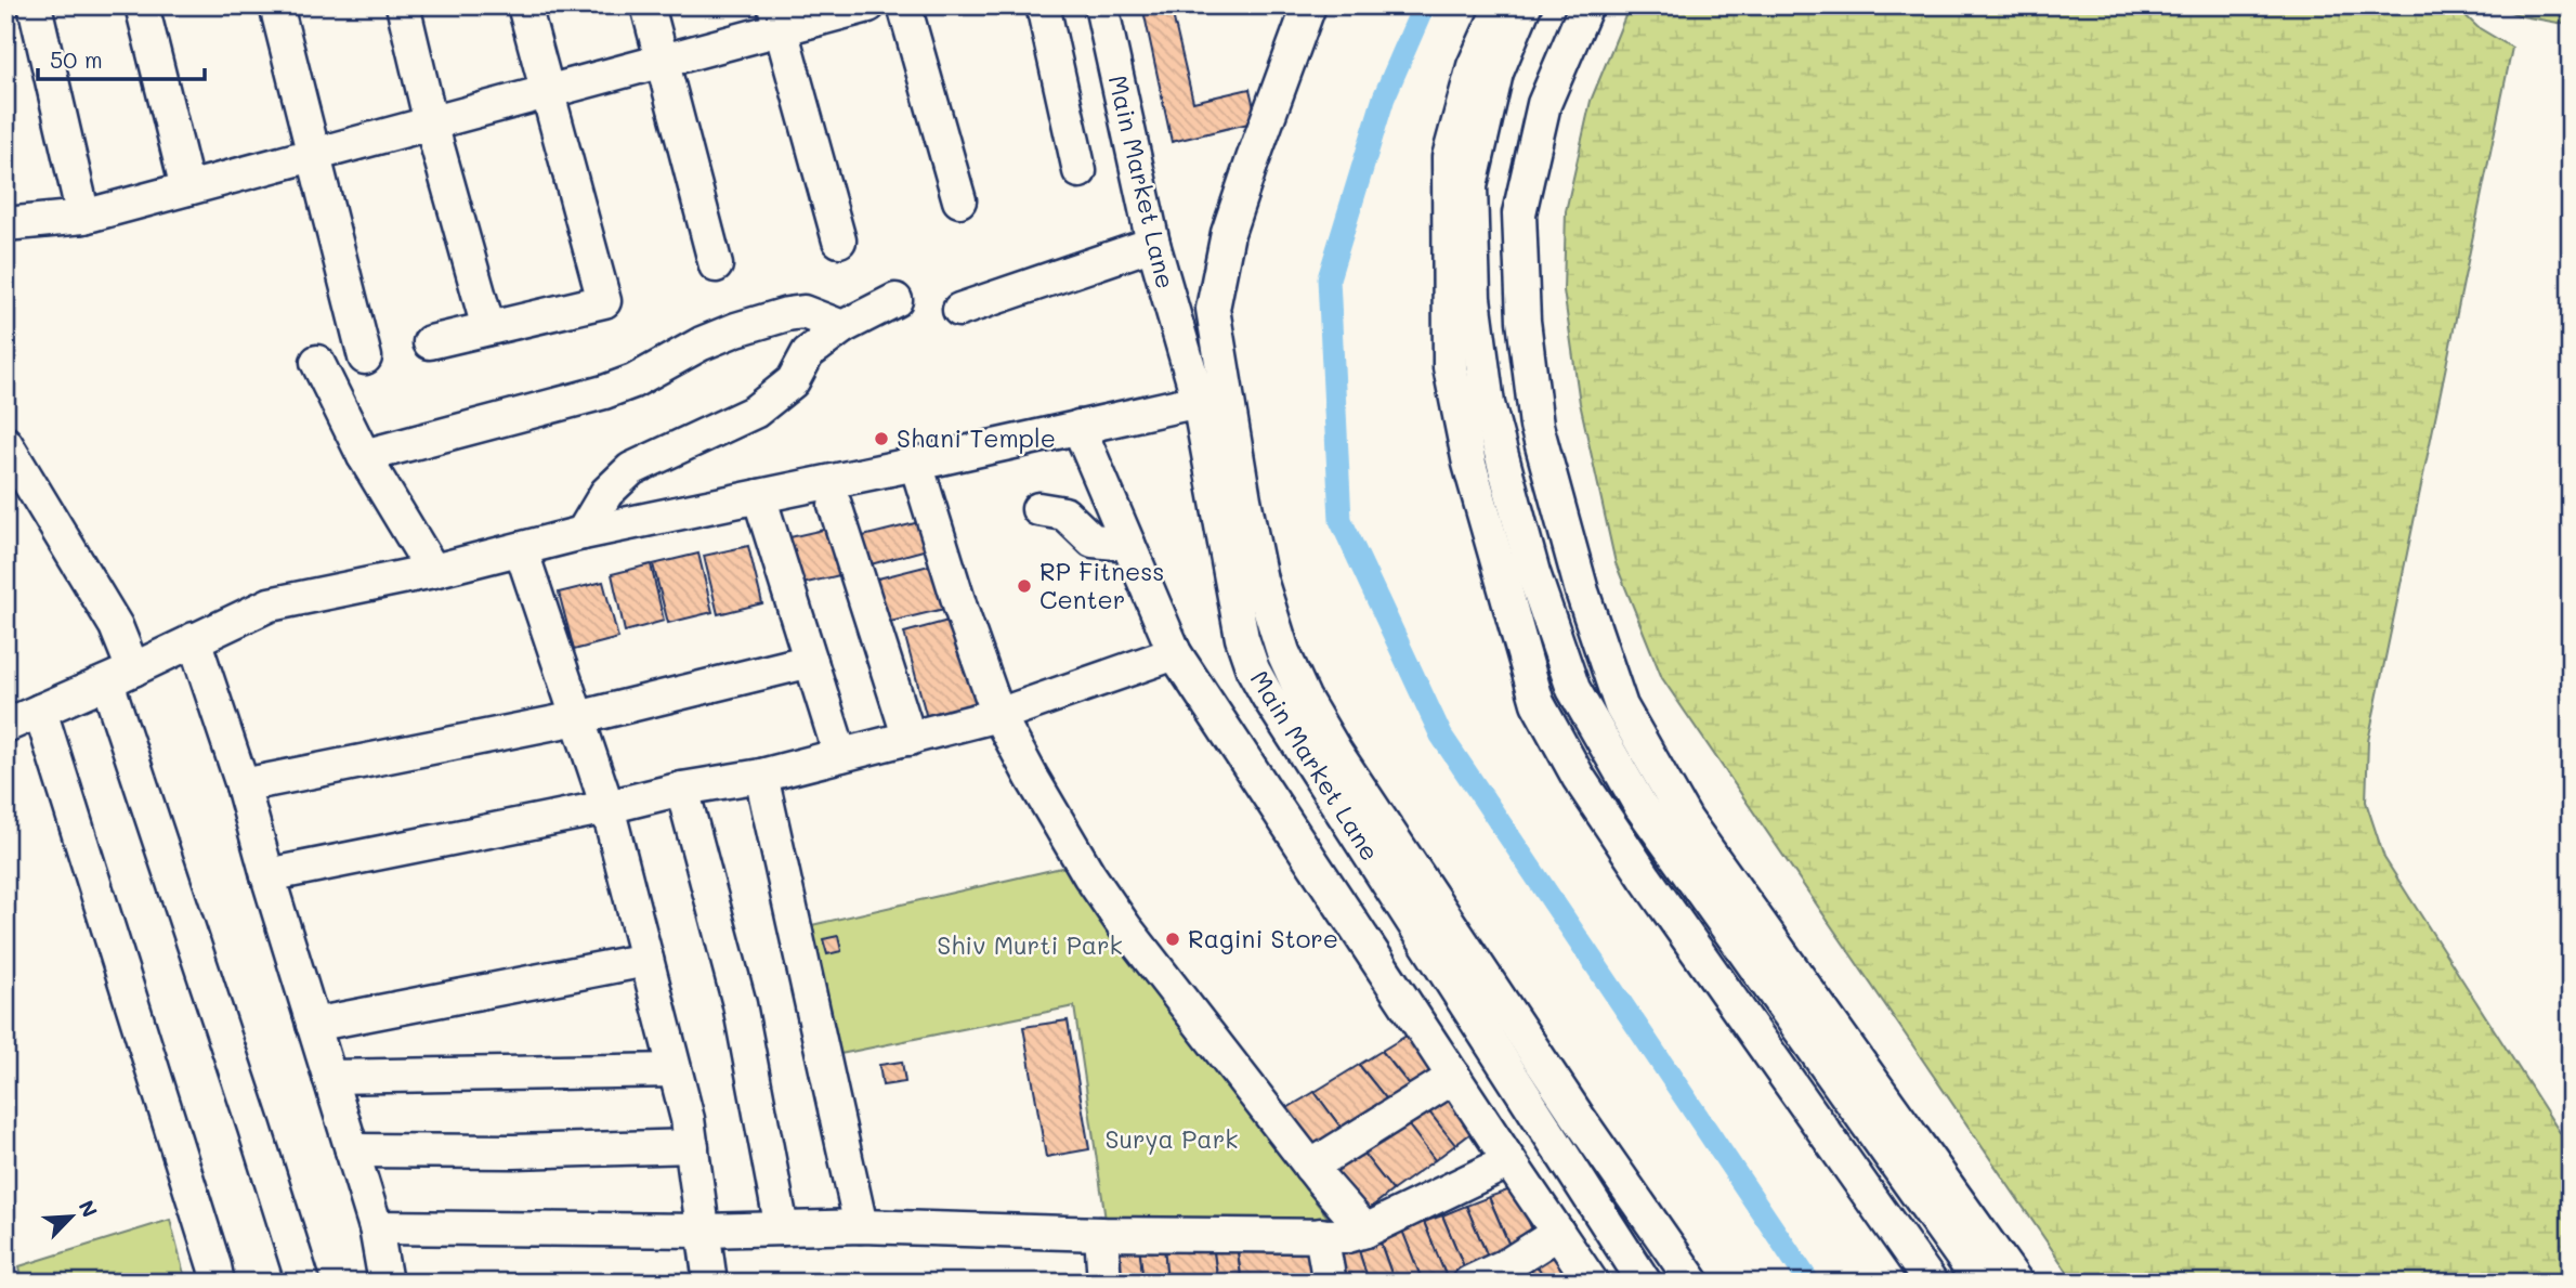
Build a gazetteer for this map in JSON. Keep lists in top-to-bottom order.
{
  "streets": {
    "street": ["Main Market Lane"]
  },
  "parks": ["Shiv Murti Park", "Surya Park"],
  "places": ["Shani Temple", "RP Fitness Center", "Ragini Store"],
  "scale_bar": "50 m",
  "north": "top right"
}
